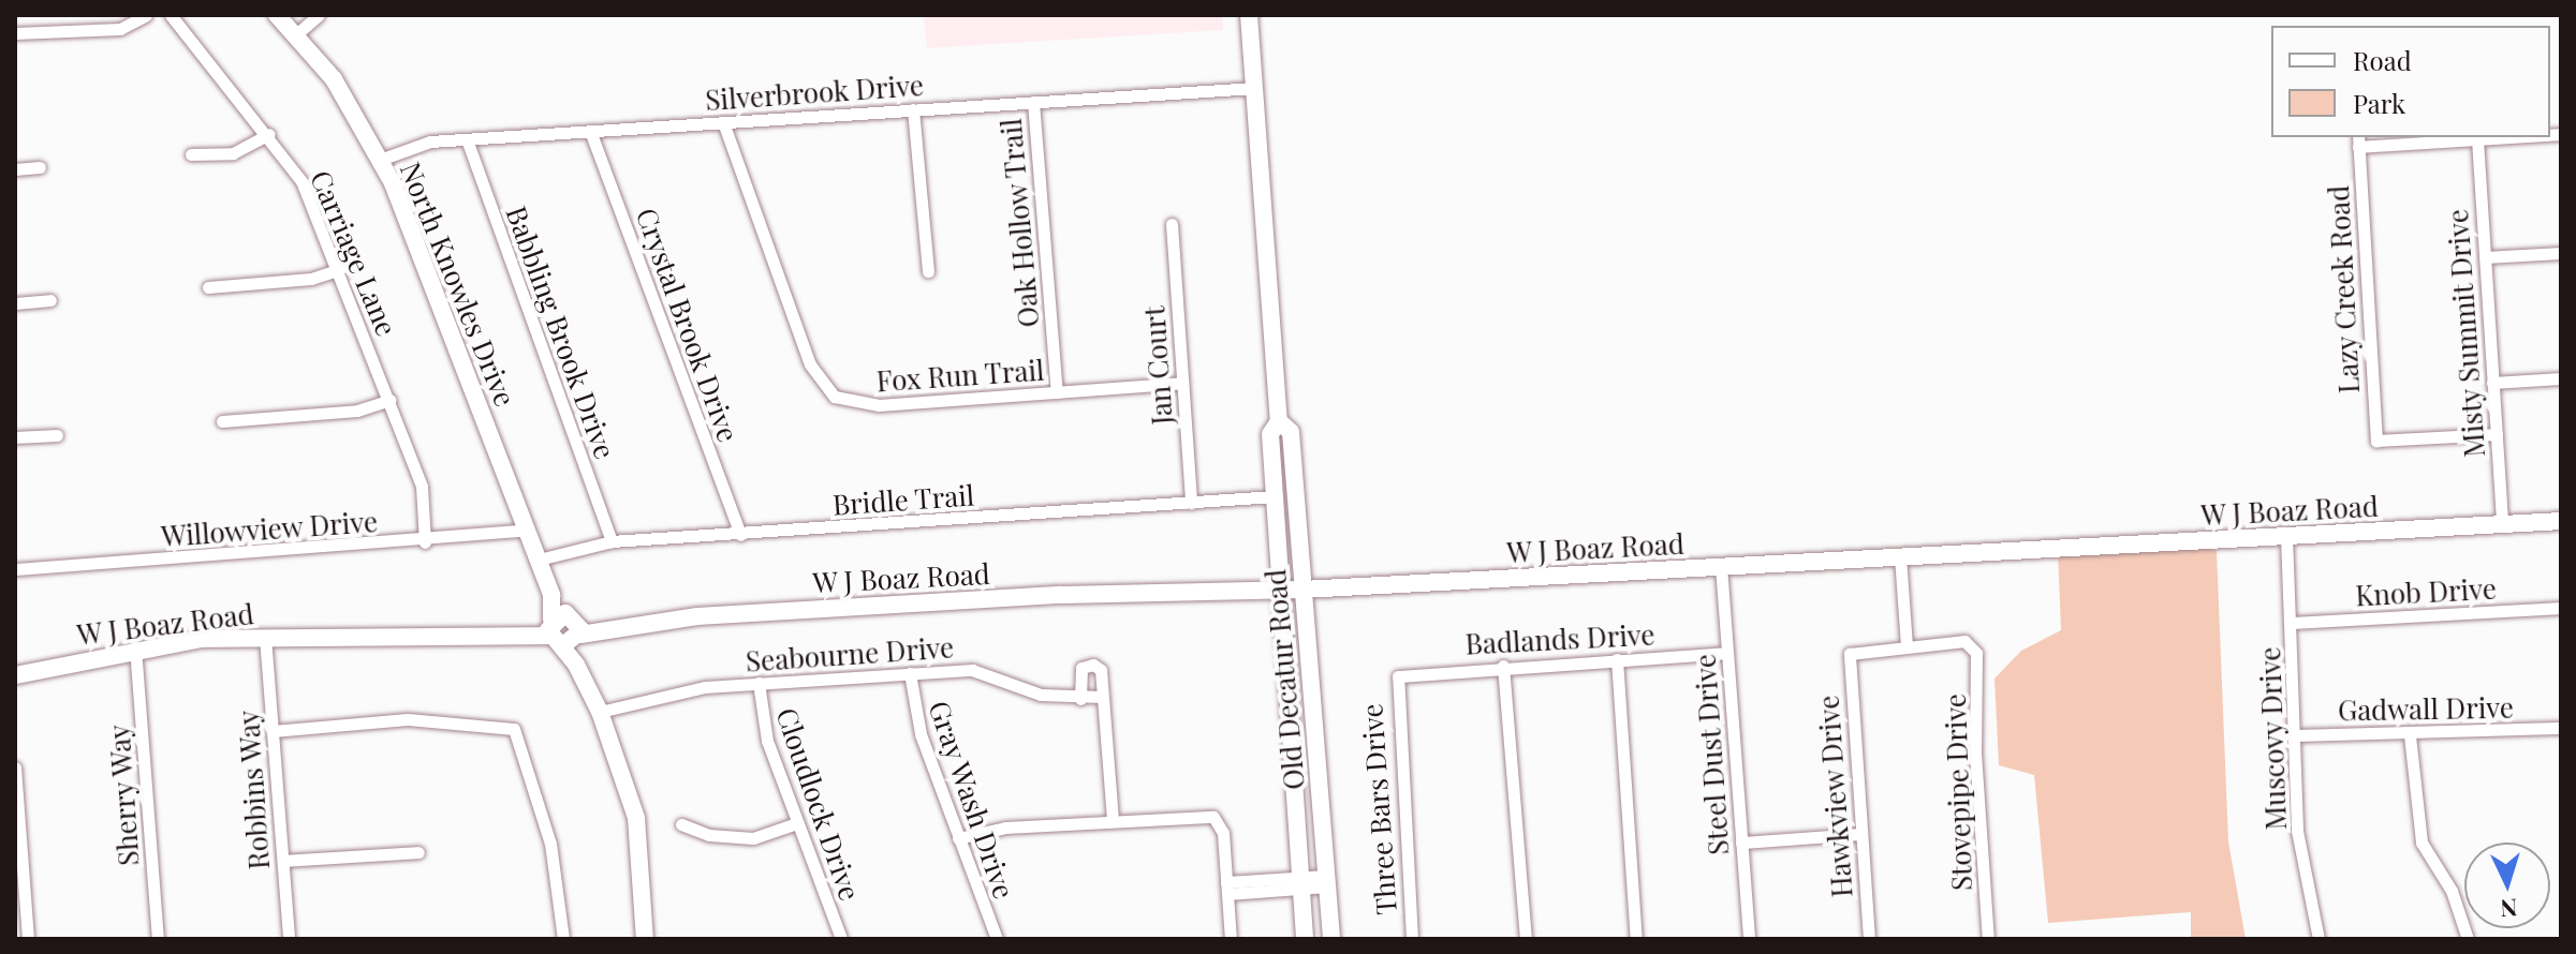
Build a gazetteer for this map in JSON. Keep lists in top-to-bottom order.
{
  "streets": {
    "main road": ["North Knowles Drive", "W J Boaz Road", "Old Decatur Road"],
    "street": [
      "Silverbrook Drive",
      "Oak Hollow Trail",
      "Carriage Lane",
      "Lazy Creek Road",
      "Crystal Brook Drive",
      "Babbling Brook Drive",
      "Misty Summit Drive",
      "Jan Court",
      "Fox Run Trail",
      "Bridle Trail",
      "Willowview Drive",
      "Knob Drive",
      "Badlands Drive",
      "Seabourne Drive",
      "Gadwall Drive",
      "Muscovy Drive",
      "Steel Dust Drive",
      "Robbins Way",
      "Stovepipe Drive",
      "Sherry Way",
      "Hawkview Drive",
      "Gray Wash Drive",
      "Cloudlock Drive",
      "Three Bars Drive"
    ]
  },
  "crossings": [
    ["Silverbrook Drive", "Oak Hollow Trail"],
    ["Silverbrook Drive", "North Knowles Drive"],
    ["Silverbrook Drive", "Crystal Brook Drive"],
    ["Silverbrook Drive", "Babbling Brook Drive"],
    ["Silverbrook Drive", "Fox Run Trail"],
    ["Silverbrook Drive", "Old Decatur Road"],
    ["Oak Hollow Trail", "Fox Run Trail"],
    ["Carriage Lane", "Willowview Drive"],
    ["North Knowles Drive", "Bridle Trail"],
    ["North Knowles Drive", "W J Boaz Road"],
    ["North Knowles Drive", "Willowview Drive"],
    ["Lazy Creek Road", "Misty Summit Drive"],
    ["Crystal Brook Drive", "Bridle Trail"],
    ["Babbling Brook Drive", "Bridle Trail"],
    ["Misty Summit Drive", "W J Boaz Road"],
    ["Jan Court", "Fox Run Trail"],
    ["Jan Court", "Bridle Trail"],
    ["Bridle Trail", "Old Decatur Road"],
    ["W J Boaz Road", "Old Decatur Road"],
    ["W J Boaz Road", "Muscovy Drive"],
    ["W J Boaz Road", "Steel Dust Drive"],
    ["W J Boaz Road", "Robbins Way"],
    ["W J Boaz Road", "Sherry Way"],
    ["Knob Drive", "Muscovy Drive"],
    ["Badlands Drive", "Steel Dust Drive"],
    ["Badlands Drive", "Three Bars Drive"],
    ["Seabourne Drive", "Gray Wash Drive"],
    ["Seabourne Drive", "Cloudlock Drive"],
    ["Gadwall Drive", "Muscovy Drive"],
    ["Stovepipe Drive", "Hawkview Drive"]
  ],
  "legend": ["Road", "Park"],
  "north": "bottom"
}
